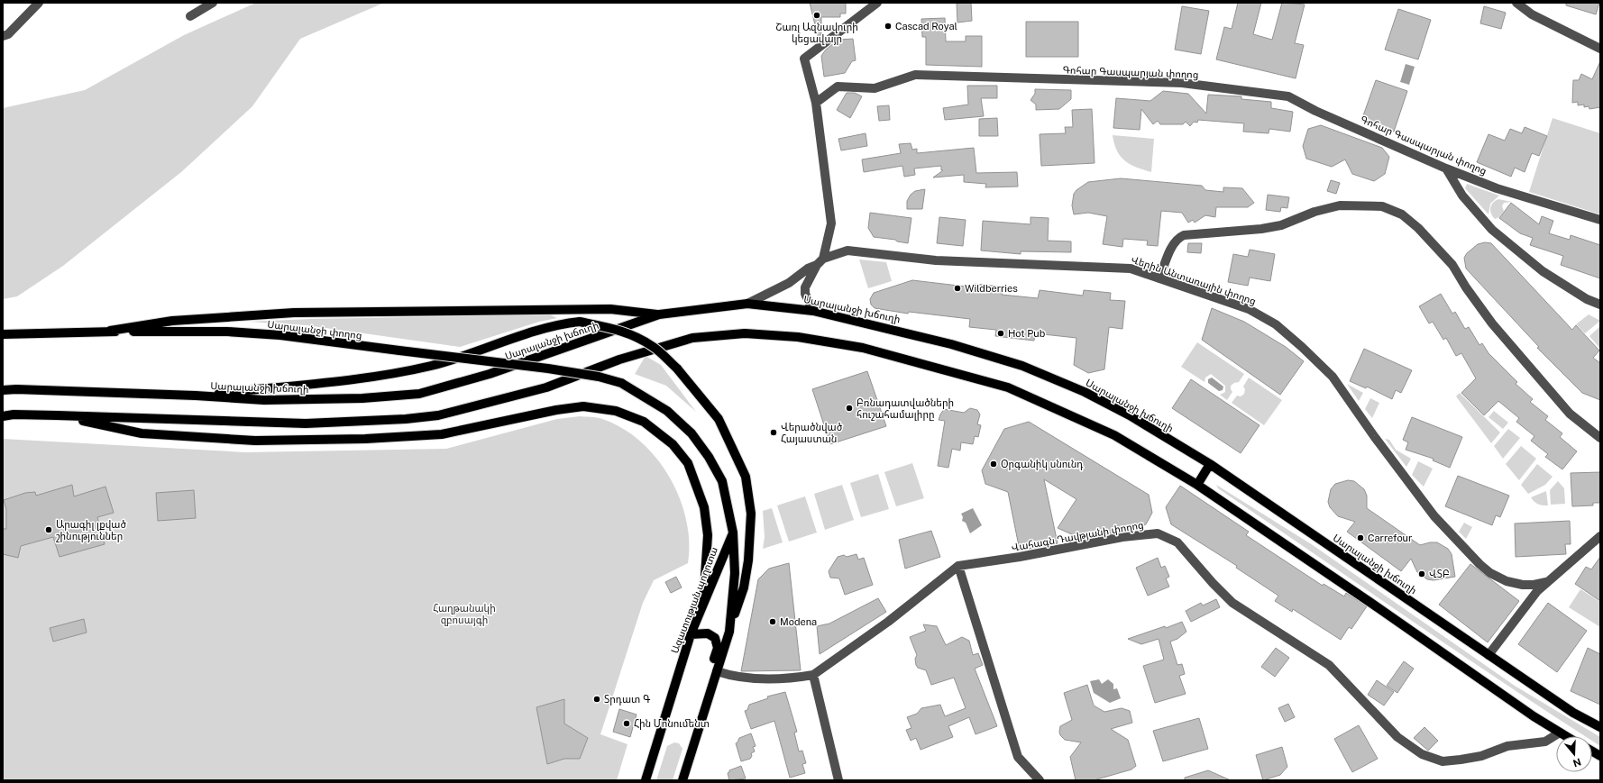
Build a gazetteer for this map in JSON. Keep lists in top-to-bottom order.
{
  "streets": {
    "main road": ["Սարալանջի խճուղի", "Սարալանջի փողոց", "Ազատության պողոտա"],
    "street": ["Գոհար Գասպարյան փողոց", "Վերին Անտառային փողոց", "Վահագն Դավթյանի փողոց"]
  },
  "crossings": [
    ["Վերին Անտառային փողոց", "Սարալանջի խճուղի"],
    ["Սարալանջի փողոց", "Ազատության պողոտա"]
  ],
  "parks": ["Հաղթանակի զբոսայգի"],
  "places": [
    "Շառլ Ազնավուրի կեցավայր",
    "Cascad Royal",
    "Wildberries",
    "Hot Pub",
    "Բռնադատվածների հուշահամալիրը",
    "Վերածնված Հայաստան",
    "Օրգանիկ սնունդ",
    "Արագիլ լքված շինություններ",
    "Carrefour",
    "ՎՏԲ",
    "Modena",
    "Տրդատ Գ",
    "Հին Մոնումենտ"
  ],
  "north": "bottom"
}
